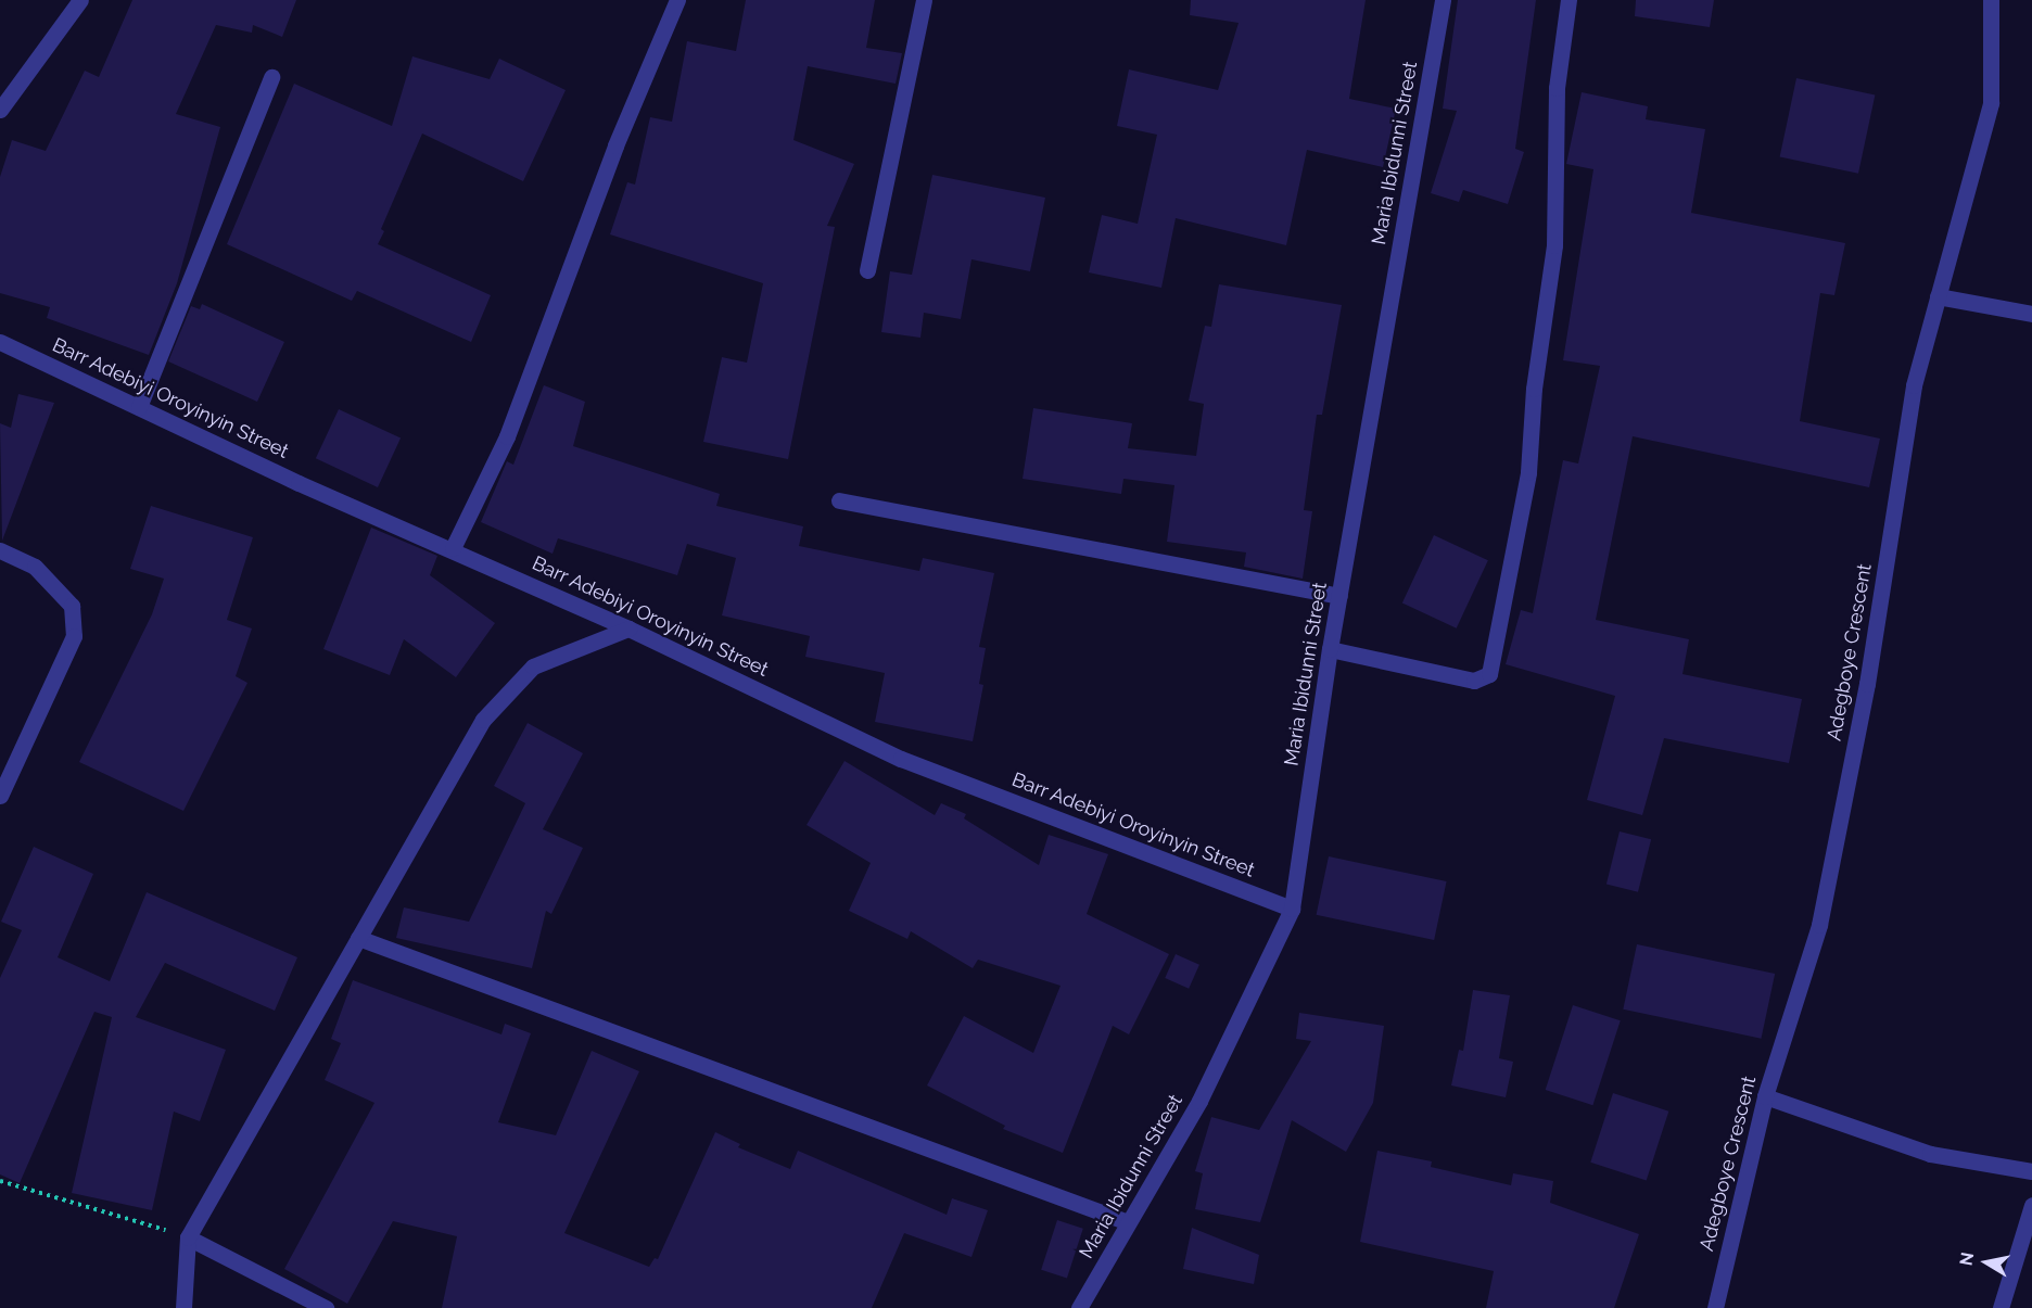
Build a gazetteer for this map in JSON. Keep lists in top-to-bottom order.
{
  "streets": {
    "street": ["Maria Ibidunni Street", "Barr Adebiyi Oroyinyin Street", "Adegboye Crescent"]
  },
  "crossings": [
    ["Maria Ibidunni Street", "Barr Adebiyi Oroyinyin Street"]
  ],
  "north": "left"
}
